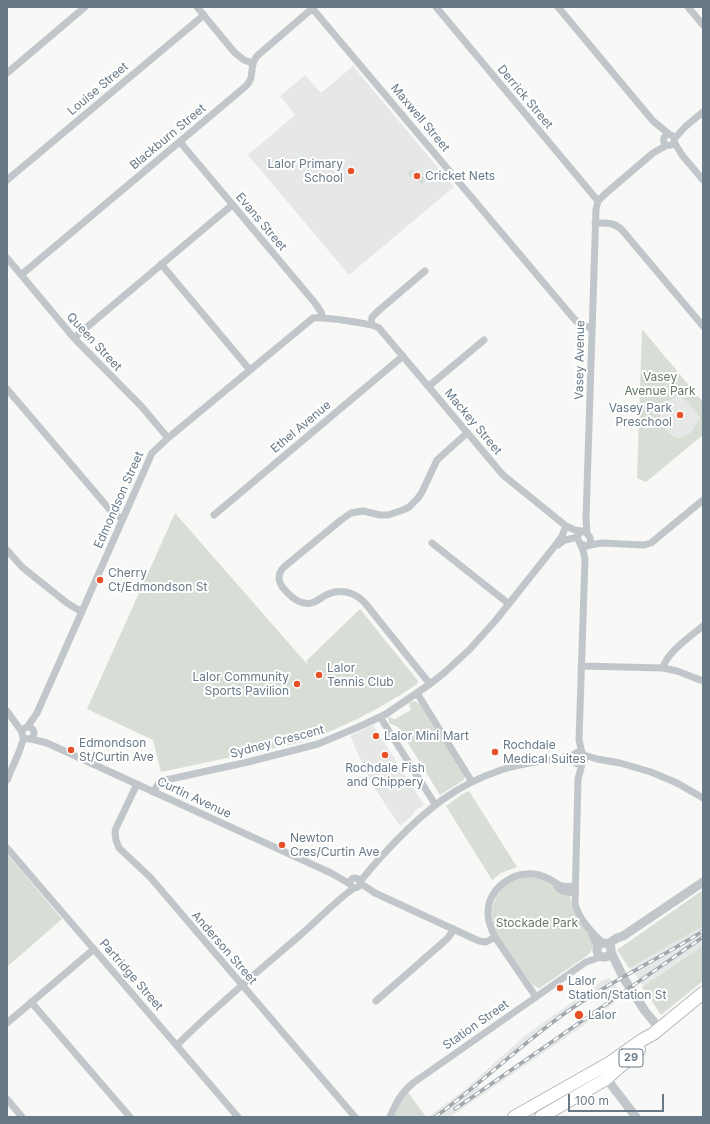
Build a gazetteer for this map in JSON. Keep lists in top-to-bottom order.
{
  "streets": {
    "main road": ["29"],
    "street": [
      "Louise Street",
      "Derrick Street",
      "Maxwell Street",
      "Blackburn Street",
      "Evans Street",
      "Queen Street",
      "Vasey Avenue",
      "Mackey Street",
      "Ethel Avenue",
      "Edmondson Street",
      "Sydney Crescent",
      "Curtin Avenue",
      "Anderson Street",
      "Partridge Street",
      "Station Street"
    ]
  },
  "crossings": [
    ["Derrick Street", "Vasey Avenue"],
    ["Maxwell Street", "Vasey Avenue"],
    ["Blackburn Street", "Evans Street"],
    ["Blackburn Street", "Queen Street"],
    ["Evans Street", "Edmondson Street"],
    ["Queen Street", "Edmondson Street"],
    ["Vasey Avenue", "Mackey Street"],
    ["Vasey Avenue", "Sydney Crescent"],
    ["Vasey Avenue", "Station Street"],
    ["Mackey Street", "Ethel Avenue"],
    ["Mackey Street", "Edmondson Street"],
    ["Mackey Street", "Sydney Crescent"],
    ["Edmondson Street", "Curtin Avenue"],
    ["Sydney Crescent", "Curtin Avenue"],
    ["Curtin Avenue", "Anderson Street"]
  ],
  "parks": ["Vasey Avenue Park", "Stockade Park"],
  "places": [
    "Lalor Primary School",
    "Cricket Nets",
    "Vasey Park Preschool",
    "Cherry Ct/Edmondson St",
    "Lalor Tennis Club",
    "Lalor Community Sports Pavilion",
    "Lalor Mini Mart",
    "Edmondson St/Curtin Ave",
    "Rochdale Medical Suites",
    "Rochdale Fish and Chippery",
    "Newton Cres/Curtin Ave",
    "Lalor Station/Station St",
    "Lalor"
  ],
  "scale_bar": "100 m"
}
